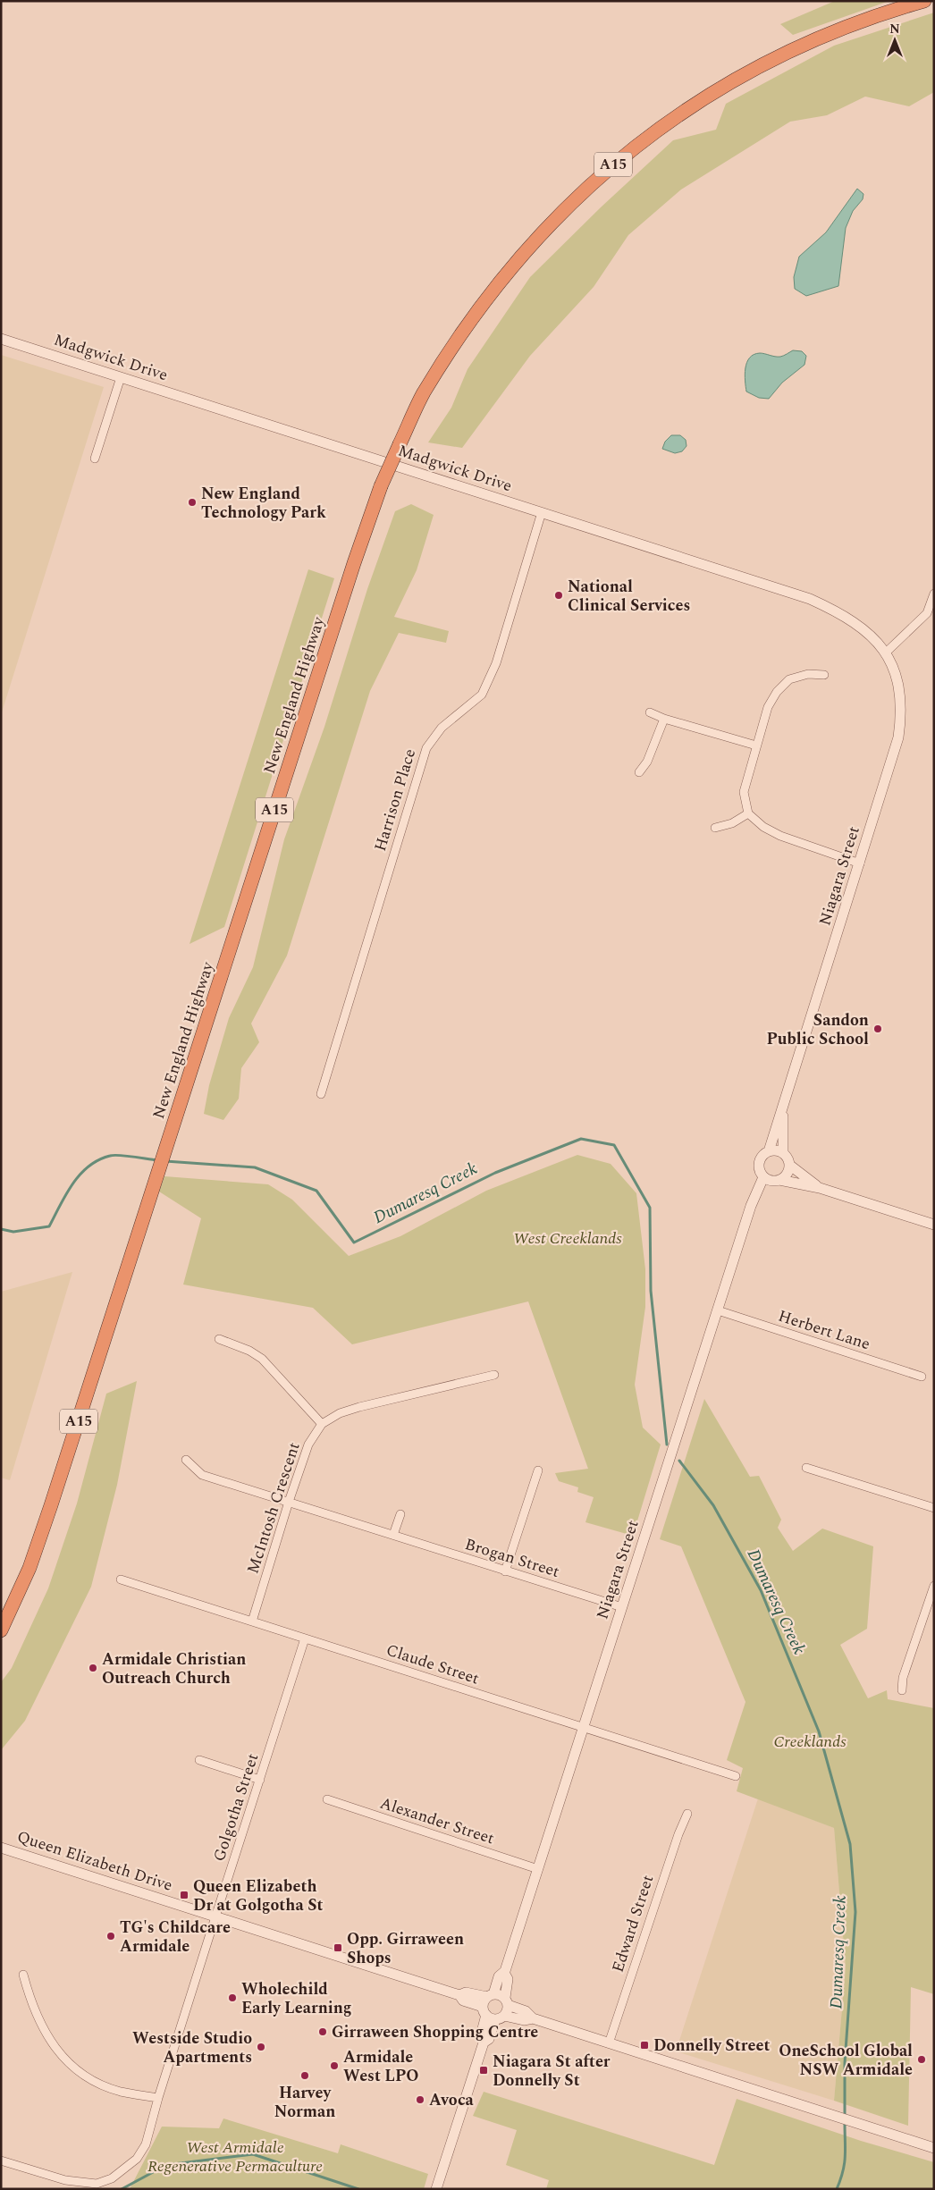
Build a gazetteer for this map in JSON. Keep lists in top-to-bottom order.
{
  "streets": {
    "highway": ["A15", "New England Highway"],
    "street": [
      "Madgwick Drive",
      "Harrison Place",
      "Niagara Street",
      "Herbert Lane",
      "McIntosh Crescent",
      "Brogan Street",
      "Claude Street",
      "Golgotha Street",
      "Alexander Street",
      "Queen Elizabeth Drive",
      "Edward Street"
    ]
  },
  "crossings": [
    ["Madgwick Drive", "Harrison Place"],
    ["Madgwick Drive", "Niagara Street"],
    ["Niagara Street", "Herbert Lane"],
    ["Niagara Street", "Brogan Street"],
    ["Niagara Street", "Claude Street"],
    ["Niagara Street", "Alexander Street"],
    ["Niagara Street", "Queen Elizabeth Drive"],
    ["McIntosh Crescent", "Brogan Street"],
    ["McIntosh Crescent", "Claude Street"],
    ["Claude Street", "Golgotha Street"],
    ["Golgotha Street", "Queen Elizabeth Drive"]
  ],
  "water": ["Dumaresq Creek"],
  "parks": ["West Creeklands", "Creeklands", "West Armidale Regenerative Permaculture"],
  "places": {
    "other": [
      "New England Technology Park",
      "National Clinical Services",
      "Sandon Public School",
      "Armidale Christian Outreach Church",
      "TG's Childcare Armidale",
      "Wholechild Early Learning",
      "Girraween Shopping Centre",
      "Westside Studio Apartments",
      "OneSchool Global NSW Armidale",
      "Armidale West LPO",
      "Harvey Norman",
      "Avoca"
    ],
    "transit": [
      "Queen Elizabeth Dr at Golgotha St",
      "Opp. Girraween Shops",
      "Donnelly Street",
      "Niagara St after Donnelly St"
    ]
  },
  "north": "top"
}
